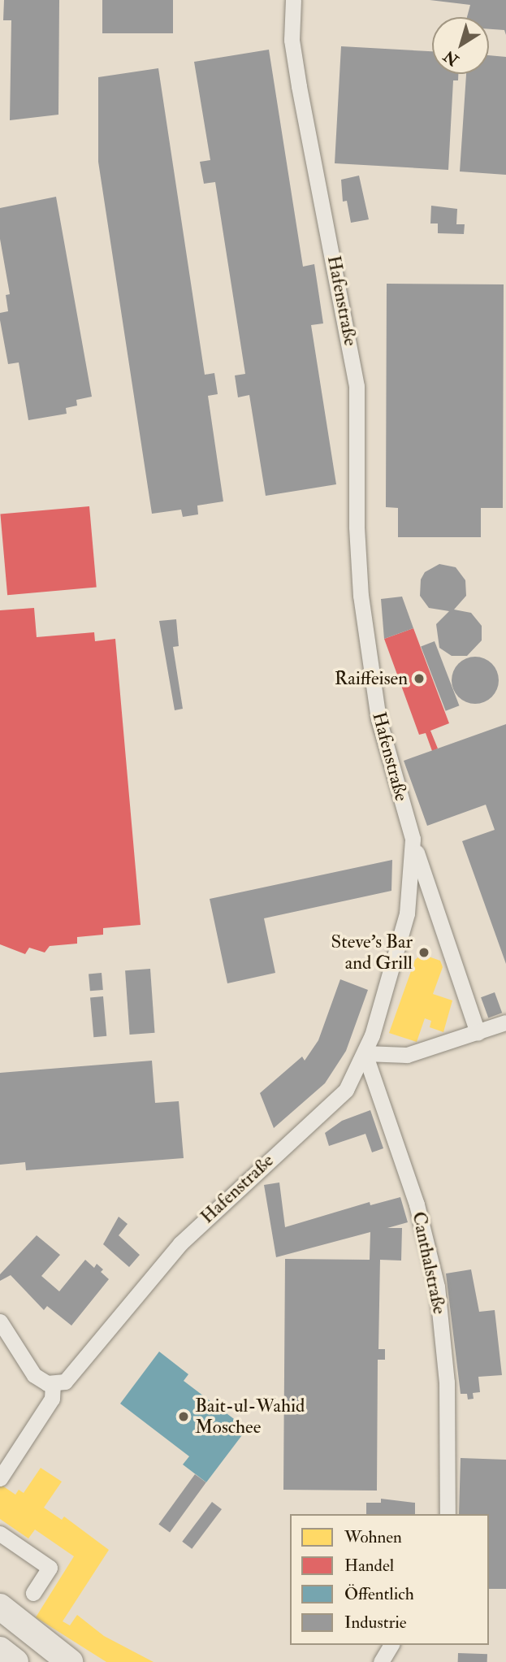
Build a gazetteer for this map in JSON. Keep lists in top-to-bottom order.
{
  "streets": {
    "street": ["Hafenstraße", "Canthalstraße"]
  },
  "crossings": [
    ["Hafenstraße", "Canthalstraße"]
  ],
  "places": ["Raiffeisen", "Steve's Bar and Grill", "Bait-ul-Wahid Moschee"],
  "legend": [
    "Wohnen",
    "Handel",
    "Öffentlich",
    "Industrie"
  ],
  "north": "bottom left"
}
